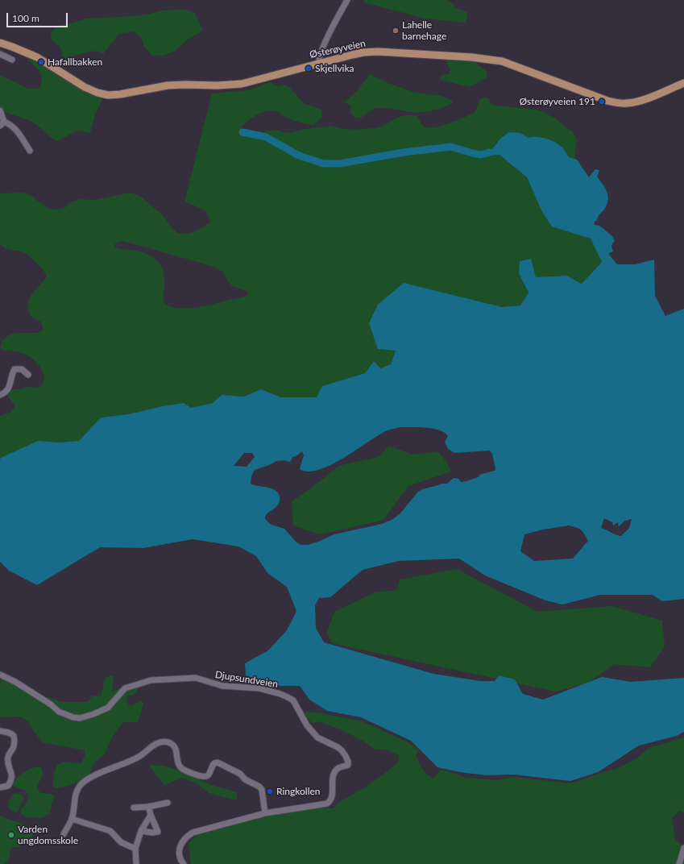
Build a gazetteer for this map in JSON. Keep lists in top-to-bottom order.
{
  "streets": {
    "main road": ["Østerøyveien"],
    "street": ["Djupsundveien"]
  },
  "places": [
    "Lahelle barnehage",
    "Hafallbakken",
    "Skjellvika",
    "Østerøyveien 191",
    "Ringkollen",
    "Varden ungdomsskole"
  ],
  "scale_bar": "100 m"
}
